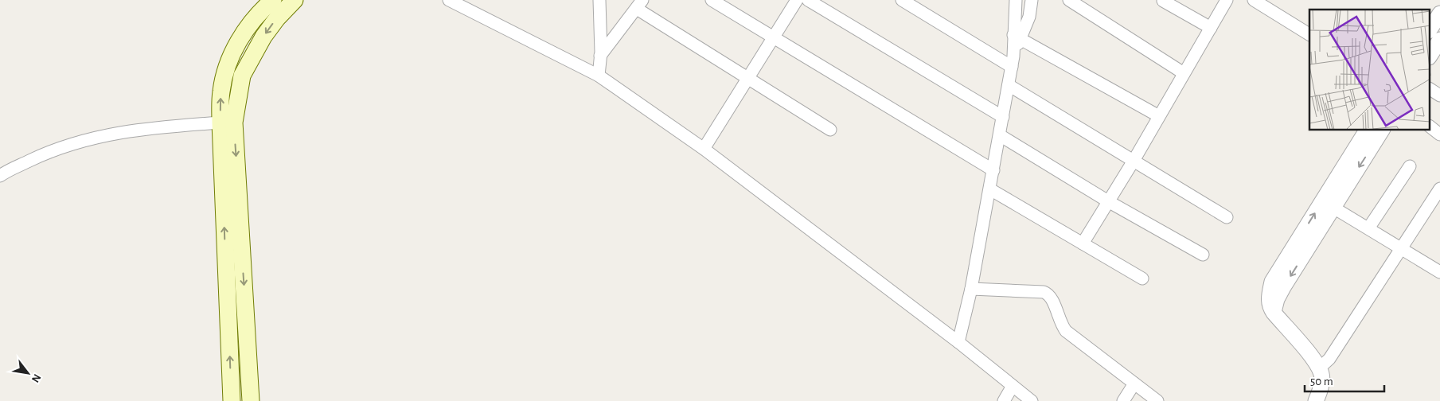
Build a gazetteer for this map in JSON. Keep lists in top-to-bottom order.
{
  "scale_bar": "50 m",
  "north": "bottom right"
}
